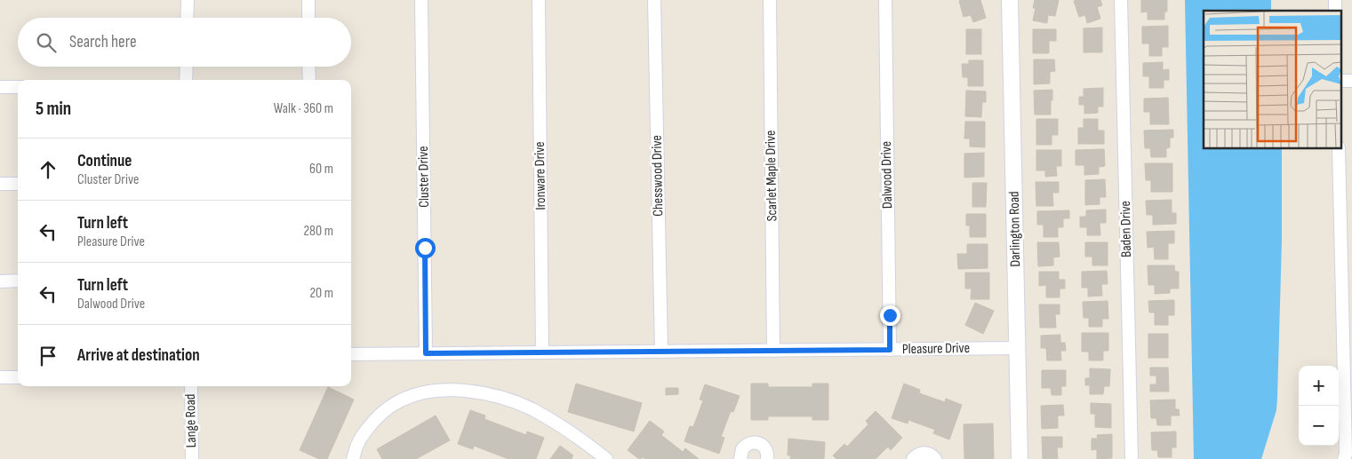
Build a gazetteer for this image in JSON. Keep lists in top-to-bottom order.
{
  "streets": {
    "street": [
      "Dalwood Drive",
      "Ironware Drive",
      "Chesswood Drive",
      "Scarlet Maple Drive",
      "Cluster Drive",
      "Darlington Road",
      "Baden Drive",
      "Pleasure Drive",
      "Lange Road"
    ]
  },
  "crossings": [
    ["Dalwood Drive", "Pleasure Drive"],
    ["Ironware Drive", "Pleasure Drive"],
    ["Chesswood Drive", "Pleasure Drive"],
    ["Scarlet Maple Drive", "Pleasure Drive"],
    ["Cluster Drive", "Pleasure Drive"],
    ["Darlington Road", "Pleasure Drive"]
  ],
  "page": {
    "search": "Search here",
    "heading": ["5 min", "Walk · 360 m"],
    "list": [
      ["Continue", "Cluster Drive", "60 m"],
      ["Turn left", "Pleasure Drive", "280 m"],
      ["Turn left", "Dalwood Drive", "20 m"],
      "Arrive at destination"
    ],
    "map_buttons": ["+", "−"]
  }
}
